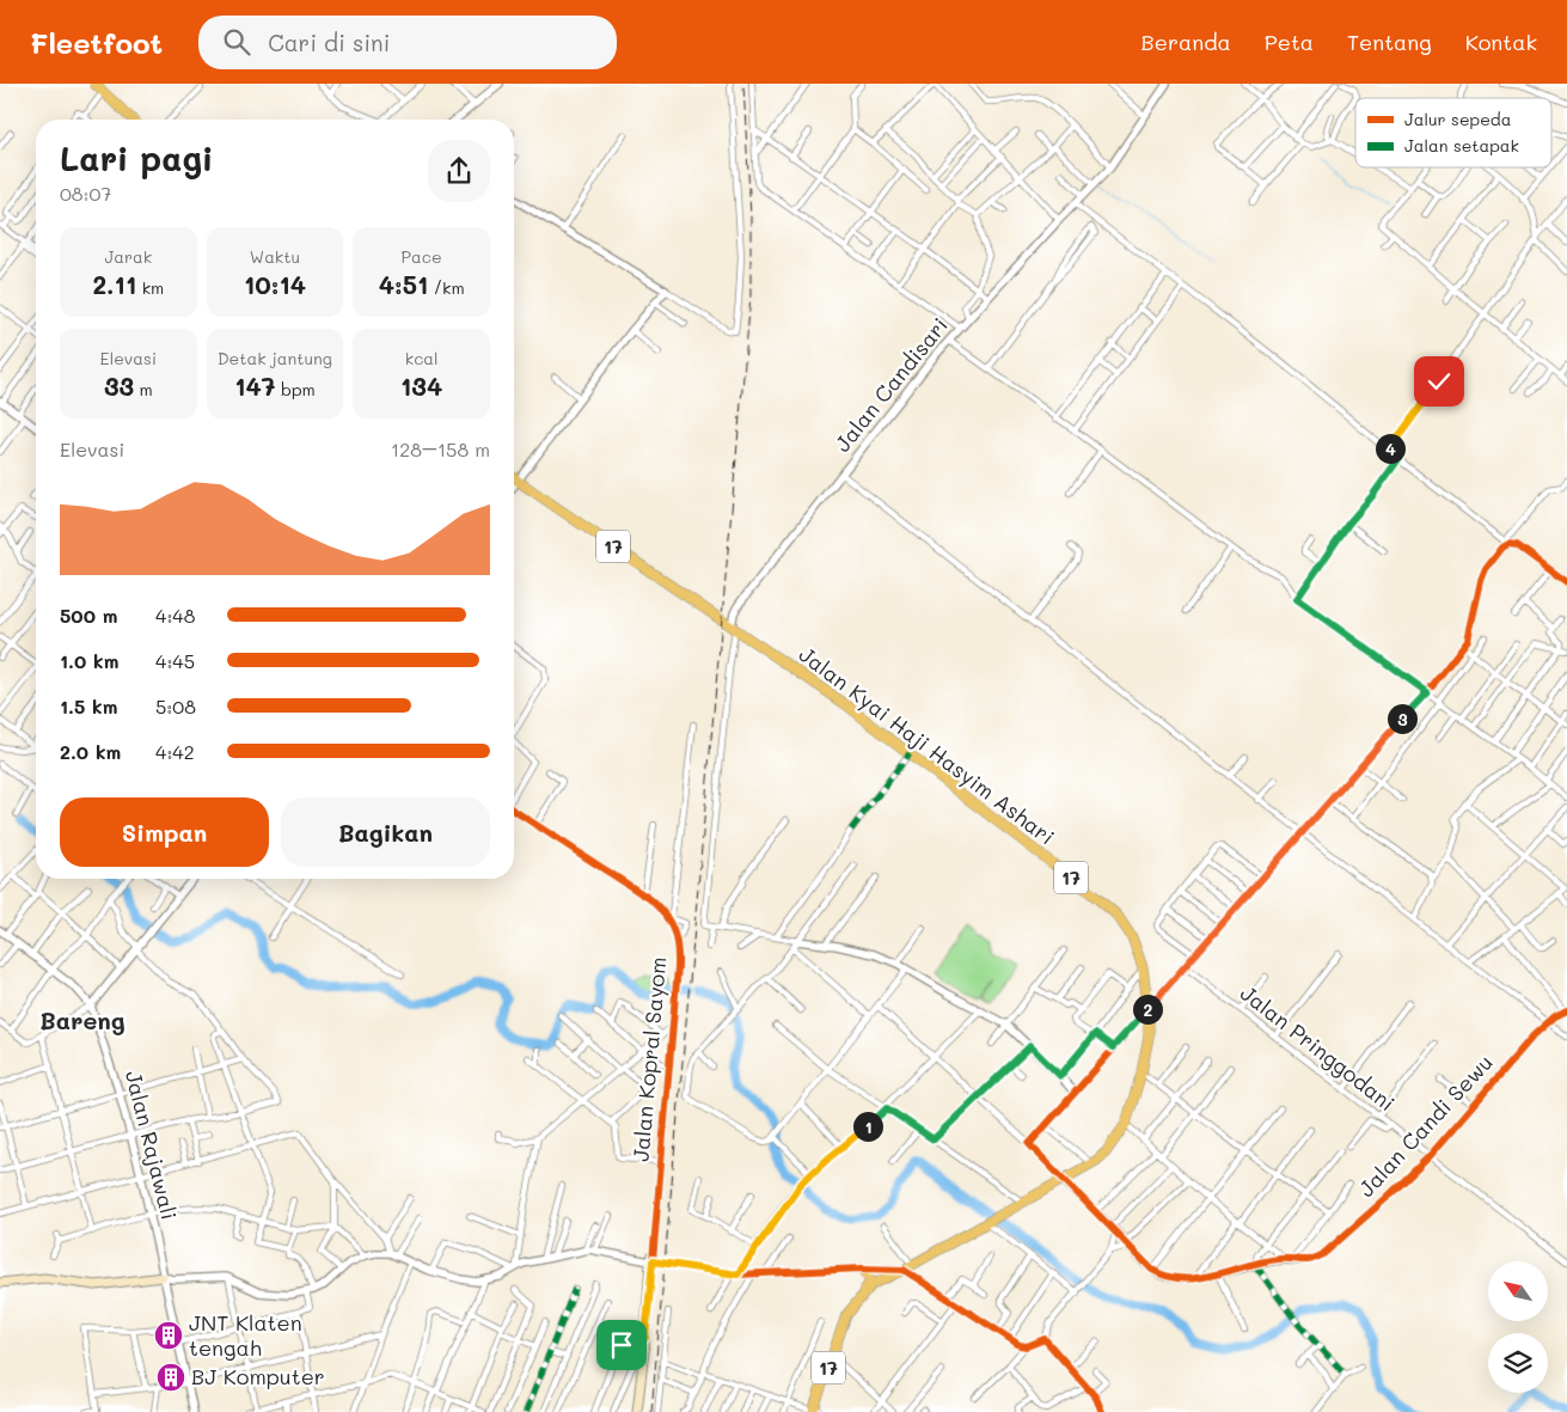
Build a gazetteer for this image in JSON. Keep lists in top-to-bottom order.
{
  "streets": {
    "highway": ["17", "Jalan Kyai Haji Hasyim Ashari"],
    "street": [
      "Jalan Candisari",
      "Jalan Pringgodani",
      "Jalan Kopral Sayom",
      "Jalan Candi Sewu",
      "Jalan Rajawali"
    ]
  },
  "crossings": [
    ["Jalan Candisari", "Jalan Kyai Haji Hasyim Ashari"],
    ["17", "Jalan Kyai Haji Hasyim Ashari"],
    ["Jalan Pringgodani", "Jalan Candi Sewu"]
  ],
  "districts": ["Bareng"],
  "places": {
    "building": ["JNT Klaten tengah", "BJ Komputer"]
  },
  "legend": ["Jalur sepeda", "Jalan setapak"],
  "north": "top left",
  "page": {
    "header": "Fleetfoot",
    "search": "Cari di sini",
    "nav": [
      "Beranda",
      "Peta",
      "Tentang",
      "Kontak"
    ],
    "heading": ["Lari pagi", "08:07"],
    "stats": [
      ["Jarak", "2.11 km"],
      ["Waktu", "10:14"],
      ["Pace", "4:51 /km"],
      ["Elevasi", "33 m"],
      ["Detak jantung", "147 bpm"],
      ["kcal", "134"]
    ],
    "chart": ["Elevasi", "128–158 m"],
    "pins": [
      "4",
      "3",
      "2",
      "1"
    ],
    "list": [
      {
        "name": "500 m",
        "note": "4:48"
      },
      {
        "name": "1.0 km",
        "note": "4:45"
      },
      {
        "name": "1.5 km",
        "note": "5:08"
      },
      {
        "name": "2.0 km",
        "note": "4:42"
      }
    ],
    "buttons": ["Simpan", "Bagikan"]
  }
}
